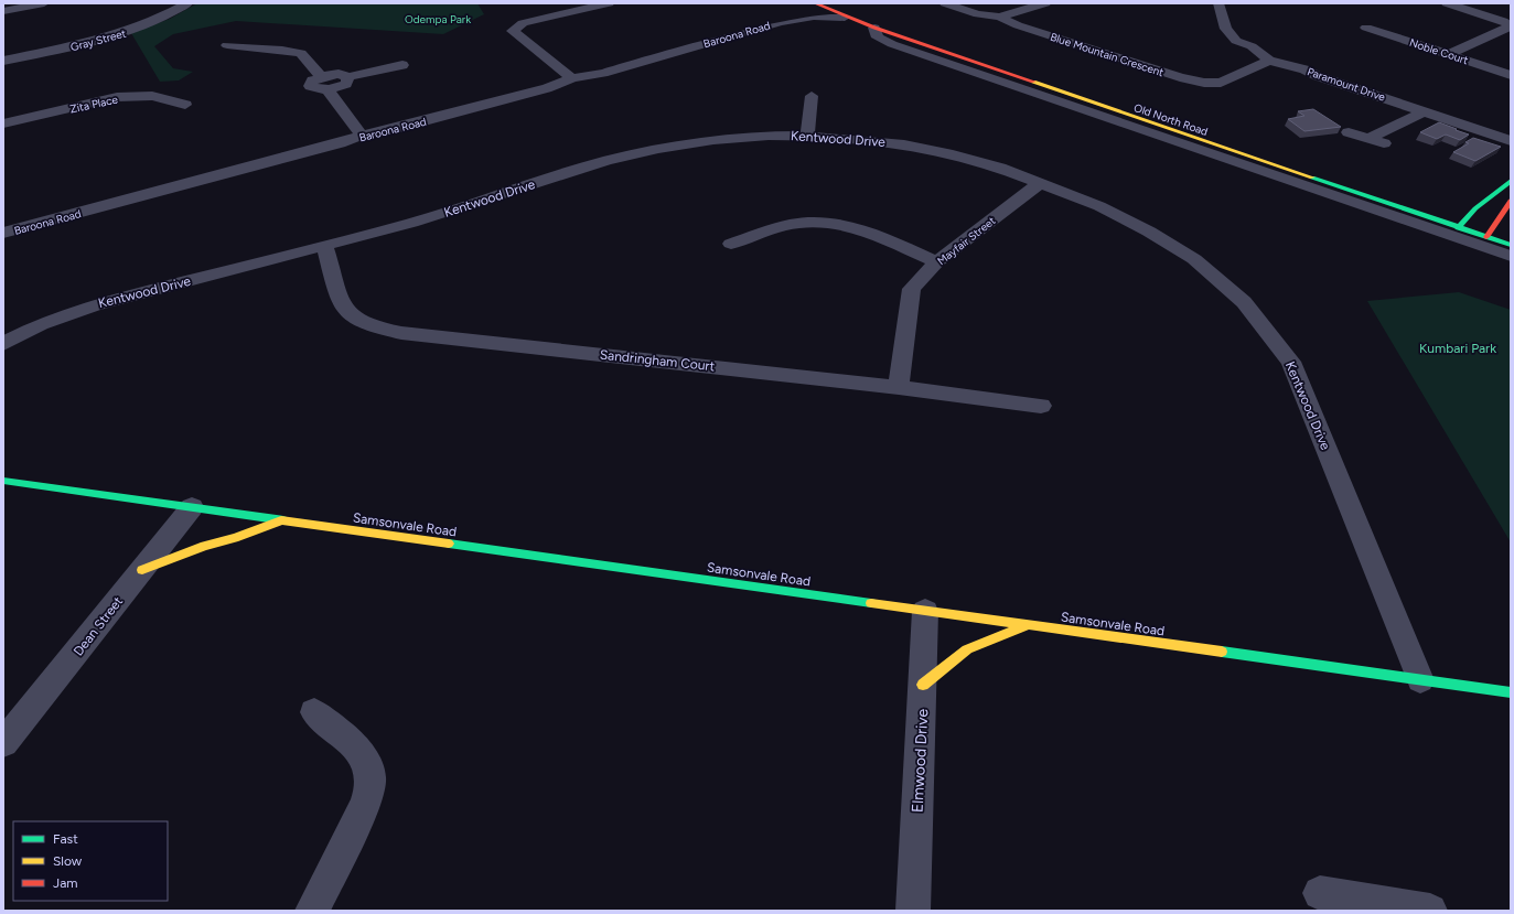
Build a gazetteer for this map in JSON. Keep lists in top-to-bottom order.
{
  "streets": {
    "main road": ["Old North Road", "Samsonvale Road"],
    "street": [
      "Baroona Road",
      "Gray Street",
      "Noble Court",
      "Blue Mountain Crescent",
      "Paramount Drive",
      "Zita Place",
      "Kentwood Drive",
      "Mayfair Street",
      "Sandringham Court",
      "Dean Street",
      "Elmwood Drive"
    ]
  },
  "crossings": [
    ["Baroona Road", "Old North Road"],
    ["Blue Mountain Crescent", "Paramount Drive"],
    ["Kentwood Drive", "Mayfair Street"],
    ["Kentwood Drive", "Sandringham Court"],
    ["Kentwood Drive", "Samsonvale Road"],
    ["Mayfair Street", "Sandringham Court"],
    ["Samsonvale Road", "Dean Street"],
    ["Samsonvale Road", "Elmwood Drive"]
  ],
  "parks": ["Odempa Park", "Kumbari Park"],
  "legend": ["Fast", "Slow", "Jam"]
}
